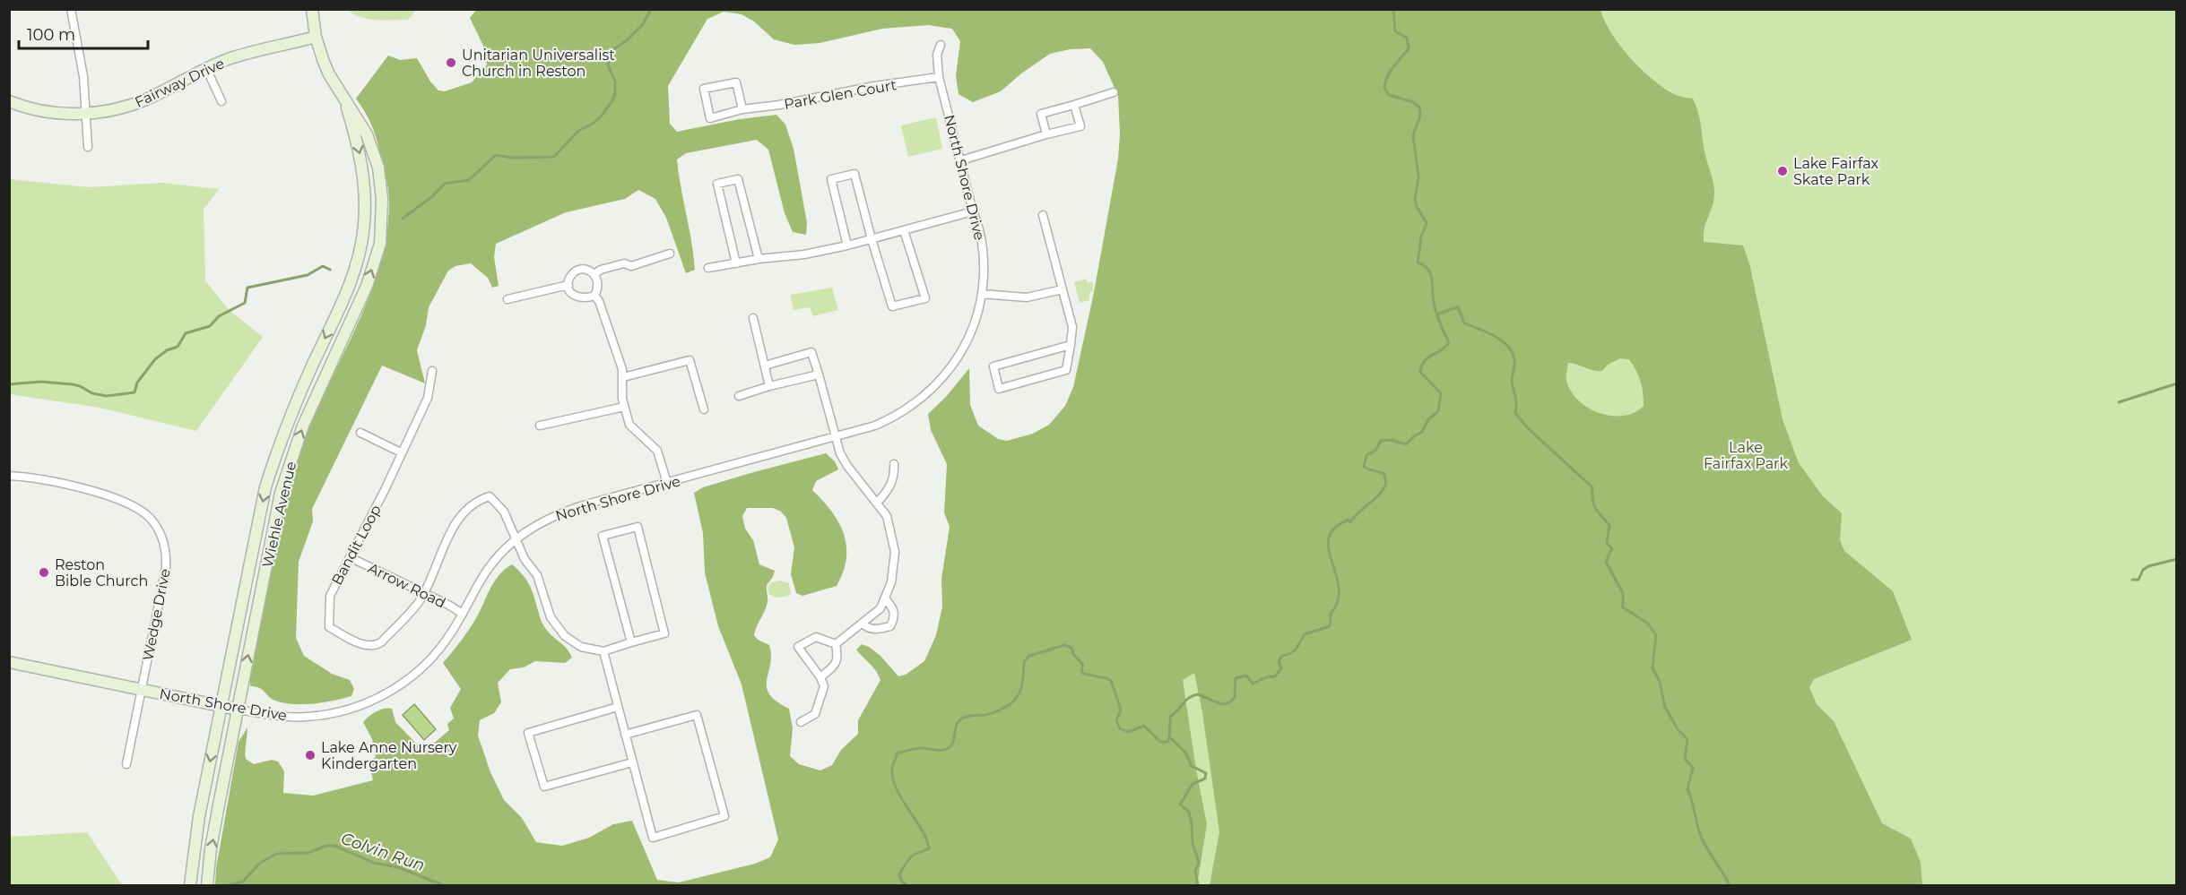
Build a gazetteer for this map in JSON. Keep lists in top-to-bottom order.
{
  "streets": {
    "main road": ["Fairway Drive", "North Shore Drive", "Wiehle Avenue"],
    "street": [
      "Park Glen Court",
      "Bandit Loop",
      "Arrow Road",
      "Wedge Drive"
    ]
  },
  "crossings": [
    ["Fairway Drive", "Wiehle Avenue"],
    ["Park Glen Court", "North Shore Drive"],
    ["North Shore Drive", "Wiehle Avenue"],
    ["North Shore Drive", "Bandit Loop"],
    ["North Shore Drive", "Arrow Road"],
    ["North Shore Drive", "Wedge Drive"],
    ["Bandit Loop", "Arrow Road"]
  ],
  "water": ["Colvin Run"],
  "parks": ["Lake Fairfax Park"],
  "places": [
    "Unitarian Universalist Church in Reston",
    "Lake Fairfax Skate Park",
    "Reston Bible Church",
    "Lake Anne Nursery Kindergarten"
  ],
  "scale_bar": "100 m"
}
